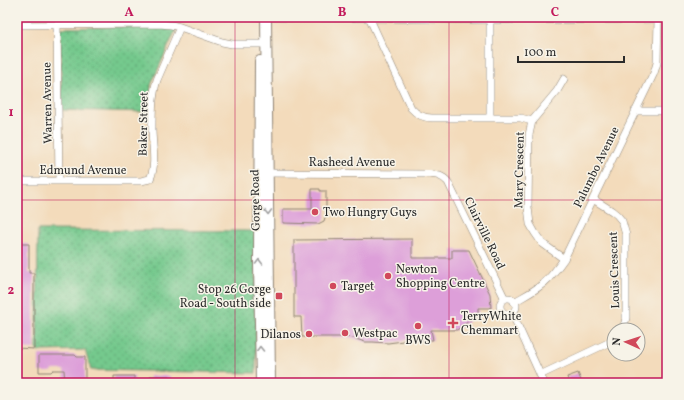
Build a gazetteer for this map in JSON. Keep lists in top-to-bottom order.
{
  "streets": {
    "main road": ["Gorge Road"],
    "street": [
      "Warren Avenue",
      "Baker Street",
      "Rasheed Avenue",
      "Palumbo Avenue",
      "Edmund Avenue",
      "Mary Crescent",
      "Clairville Road",
      "Louis Crescent"
    ]
  },
  "crossings": [
    ["Warren Avenue", "Edmund Avenue"],
    ["Baker Street", "Edmund Avenue"],
    ["Rasheed Avenue", "Gorge Road"],
    ["Rasheed Avenue", "Clairville Road"],
    ["Palumbo Avenue", "Mary Crescent"],
    ["Palumbo Avenue", "Clairville Road"],
    ["Palumbo Avenue", "Louis Crescent"]
  ],
  "places": {
    "other": [
      "Two Hungry Guys",
      "Newton Shopping Centre",
      "Target",
      "BWS",
      "Westpac",
      "Dilanos"
    ],
    "transit": ["Stop 26 Gorge Road - South side"],
    "health": ["TerryWhite Chemmart"]
  },
  "scale_bar": "100 m",
  "north": "left",
  "grid": {
    "columns": ["A", "B", "C"],
    "rows": ["1", "2"]
  }
}
